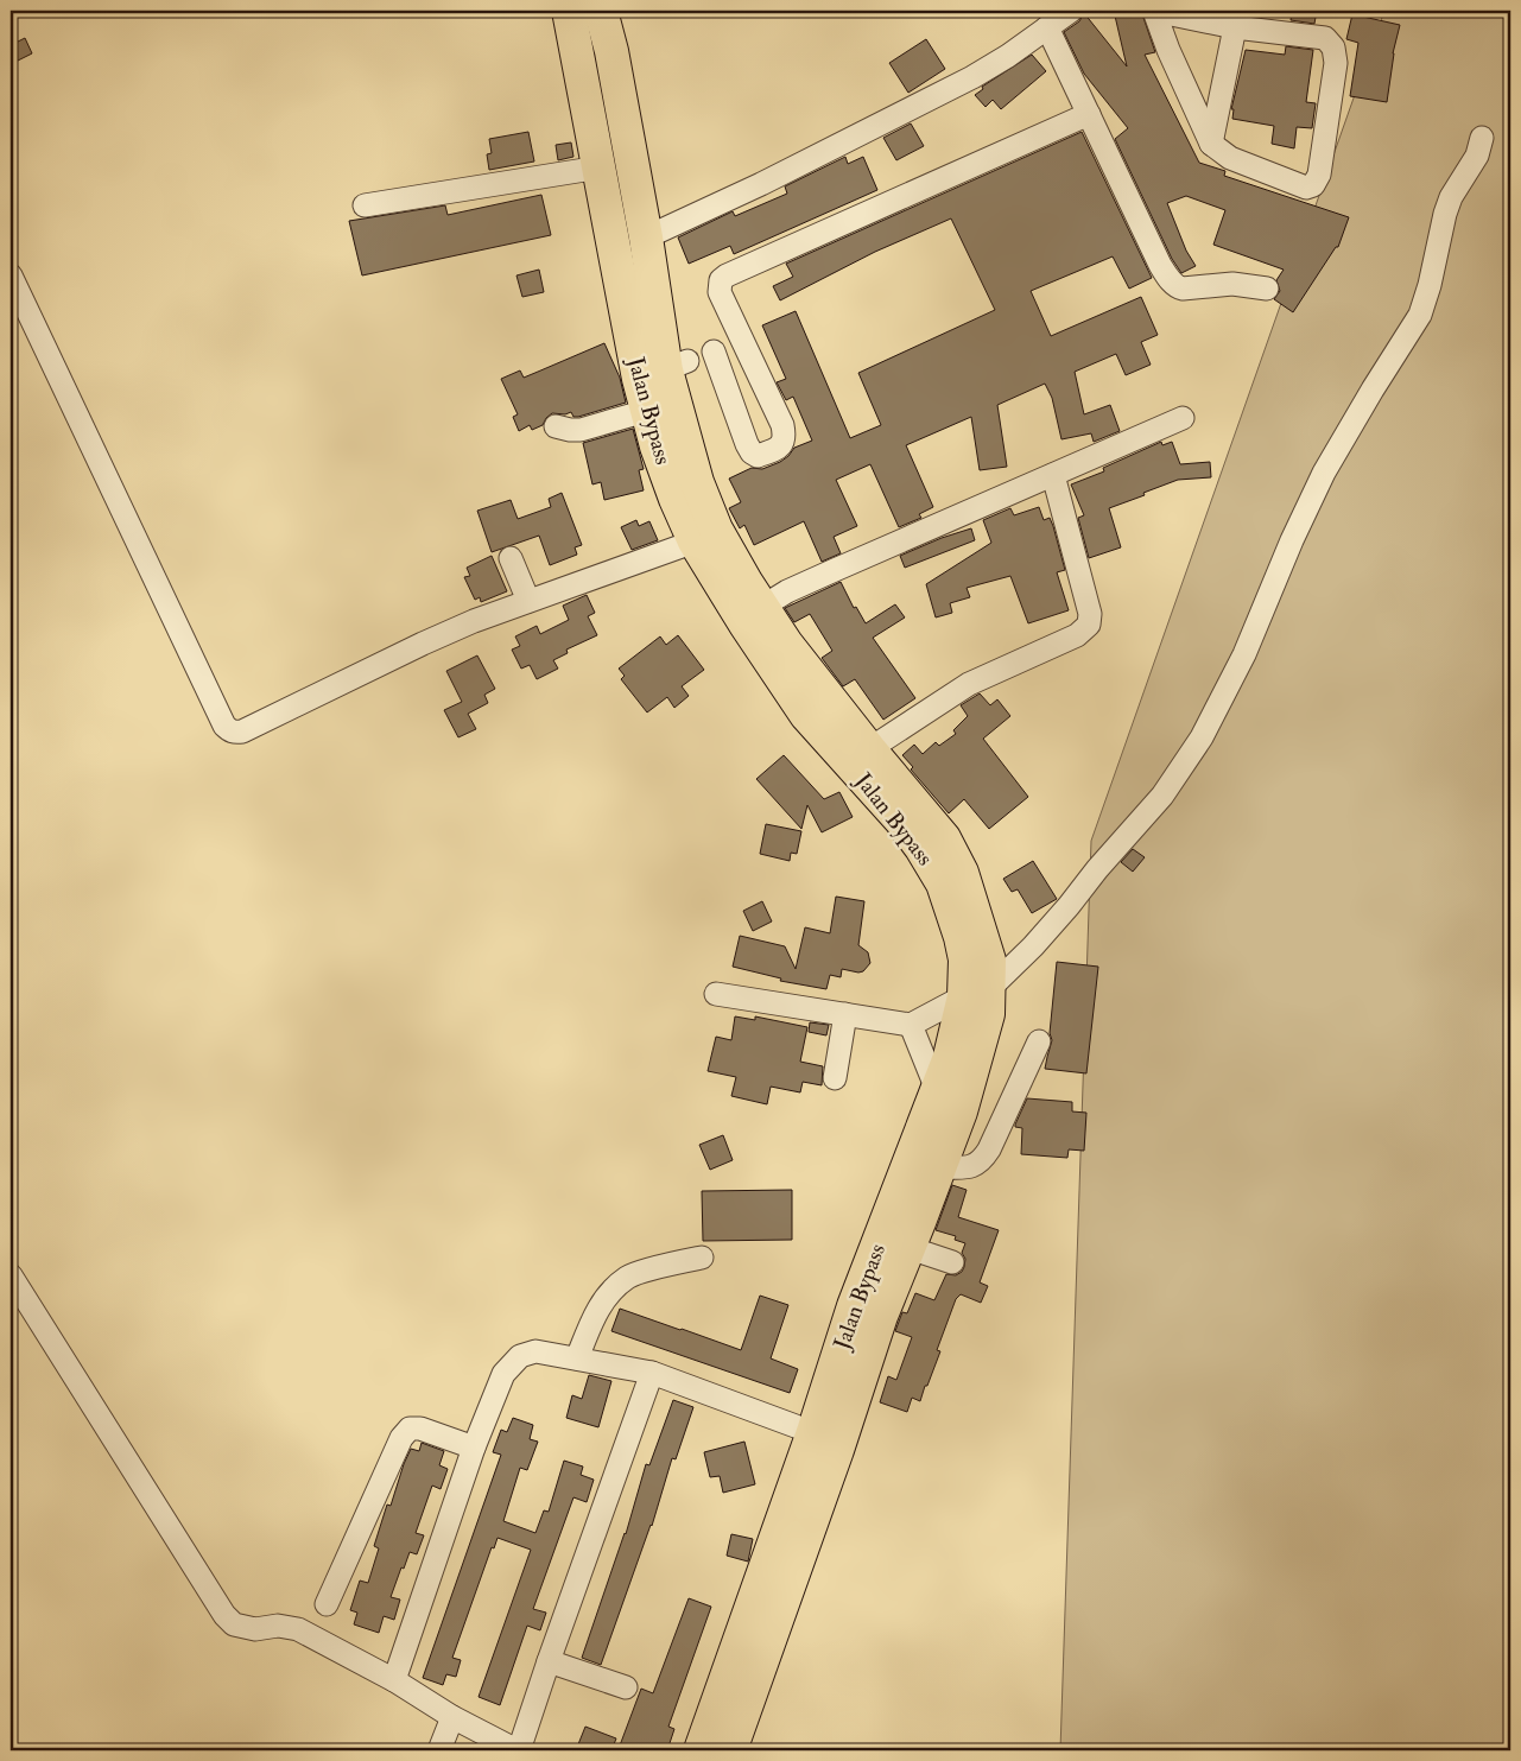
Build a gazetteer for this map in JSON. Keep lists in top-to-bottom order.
{
  "streets": {
    "highway": ["Jalan Bypass"]
  }
}
